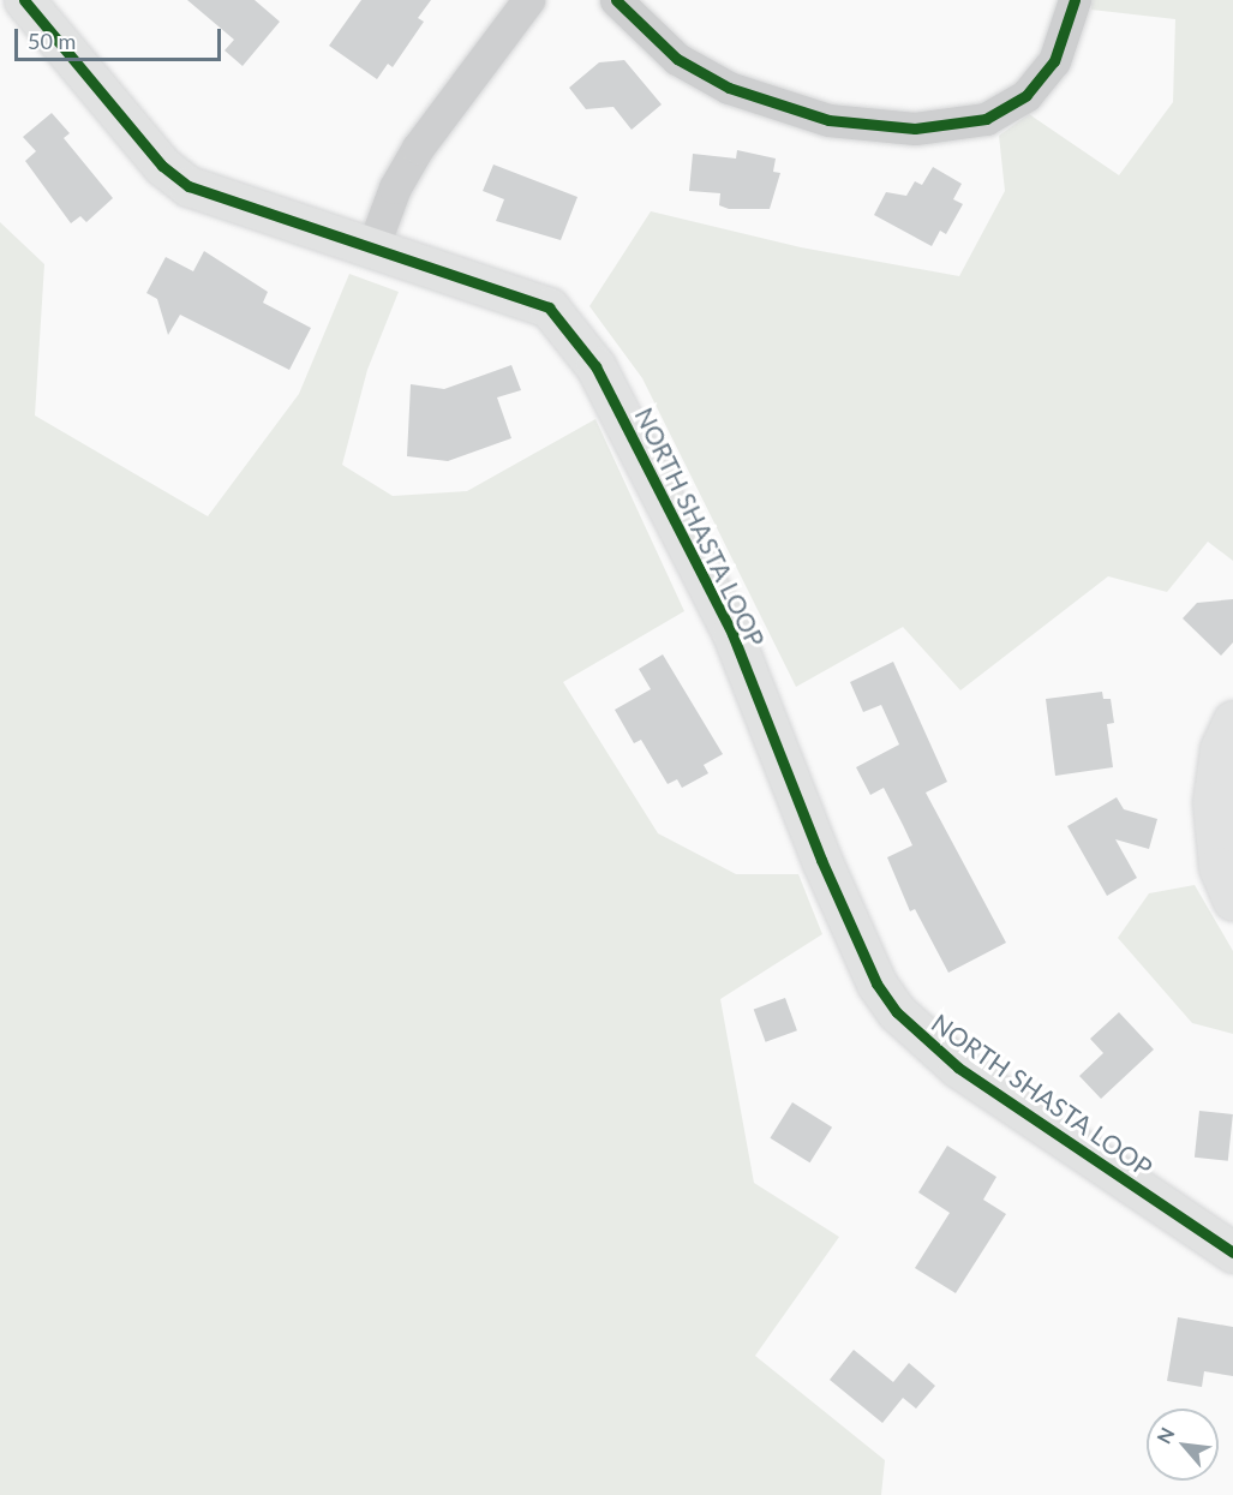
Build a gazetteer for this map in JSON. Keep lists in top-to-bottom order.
{
  "streets": {
    "street": ["NORTH SHASTA LOOP"]
  },
  "scale_bar": "50 m",
  "north": "top left"
}
